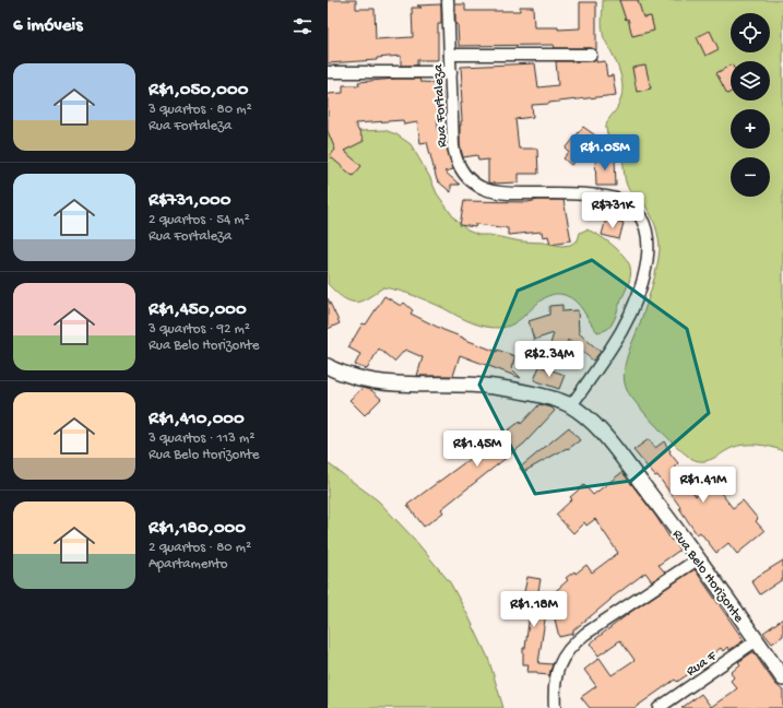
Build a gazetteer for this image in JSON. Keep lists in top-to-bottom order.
{
  "streets": {
    "street": ["Rua Fortaleza", "Rua Belo Horizonte", "Rua F"]
  },
  "crossings": [
    ["Rua Fortaleza", "Rua Belo Horizonte"],
    ["Rua Belo Horizonte", "Rua F"]
  ],
  "page": {
    "heading": "6 imóveis",
    "map_buttons": ["+", "−"],
    "list": [
      {
        "name": "R$1,050,000",
        "note": "3 quartos · 80 m² · Rua Fortaleza"
      },
      {
        "name": "R$731,000",
        "note": "2 quartos · 54 m² · Rua Fortaleza"
      },
      {
        "name": "R$1,450,000",
        "note": "3 quartos · 92 m² · Rua Belo Horizonte"
      },
      {
        "name": "R$1,410,000",
        "note": "3 quartos · 113 m² · Rua Belo Horizonte"
      },
      {
        "name": "R$1,180,000",
        "note": "2 quartos · 80 m² · Apartamento"
      }
    ],
    "price": [
      "R$1.05M",
      "R$731K",
      "R$2.34M",
      "R$1.45M",
      "R$1.41M",
      "R$1.18M"
    ]
  }
}
